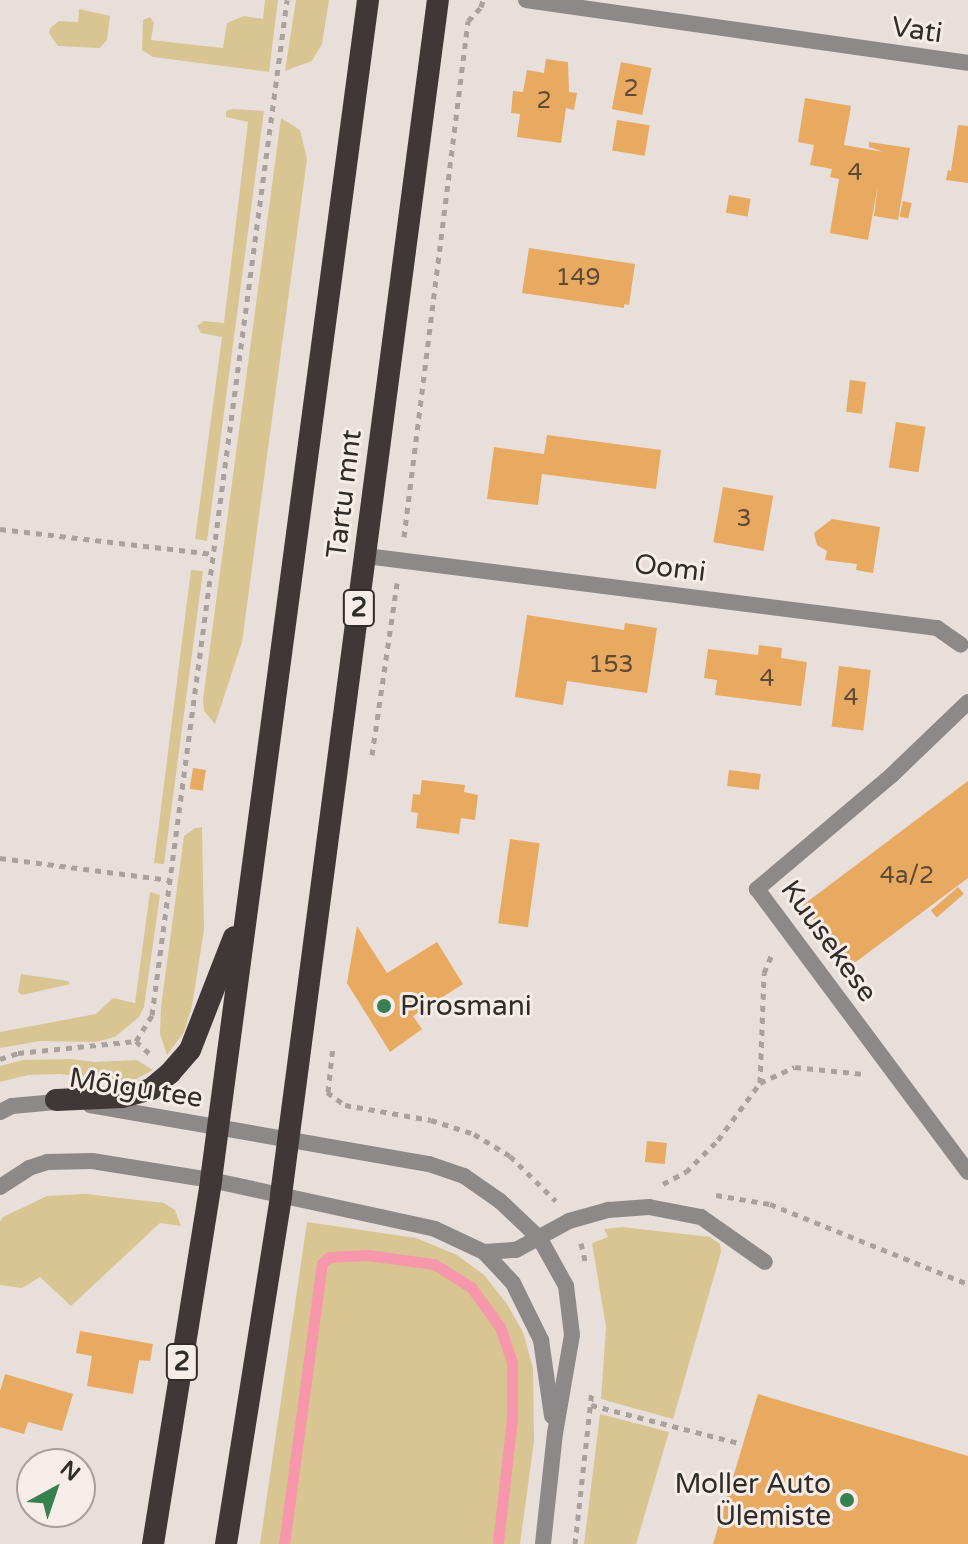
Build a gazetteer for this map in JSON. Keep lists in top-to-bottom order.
{
  "streets": {
    "highway": ["Tartu mnt", "2"],
    "street": [
      "Vati",
      "Oomi",
      "Kuusekese",
      "Mõigu tee"
    ]
  },
  "crossings": [
    ["Tartu mnt", "Oomi"],
    ["Tartu mnt", "2"],
    ["Tartu mnt", "Mõigu tee"],
    ["2", "Mõigu tee"]
  ],
  "places": ["Pirosmani", "Moller Auto Ülemiste"],
  "house_numbers": [
    "2",
    "2",
    "4",
    "149",
    "3",
    "153",
    "4",
    "4",
    "4a/2"
  ],
  "north": "top right"
}
